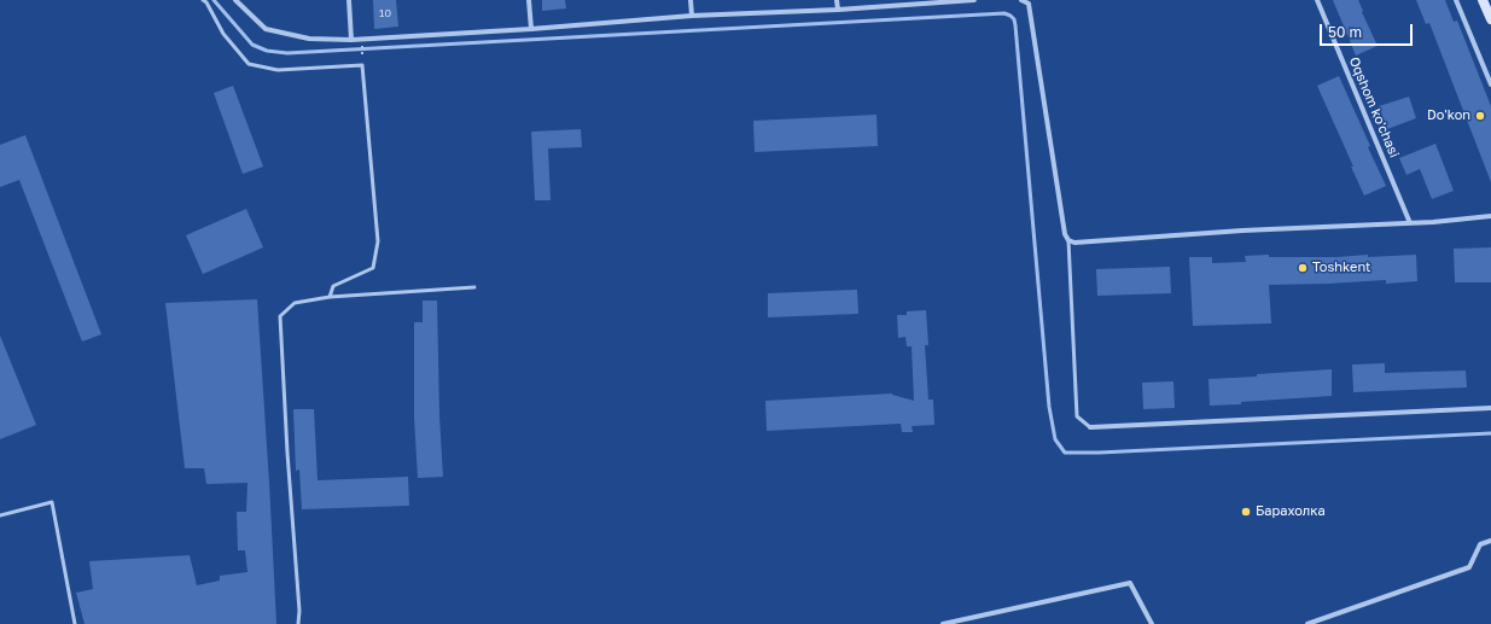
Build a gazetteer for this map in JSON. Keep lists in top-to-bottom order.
{
  "streets": {
    "street": ["Oqshom ko'chasi"]
  },
  "places": ["Do'kon", "Toshkent", "Барахолка"],
  "house_numbers": ["10"],
  "scale_bar": "50 m"
}
